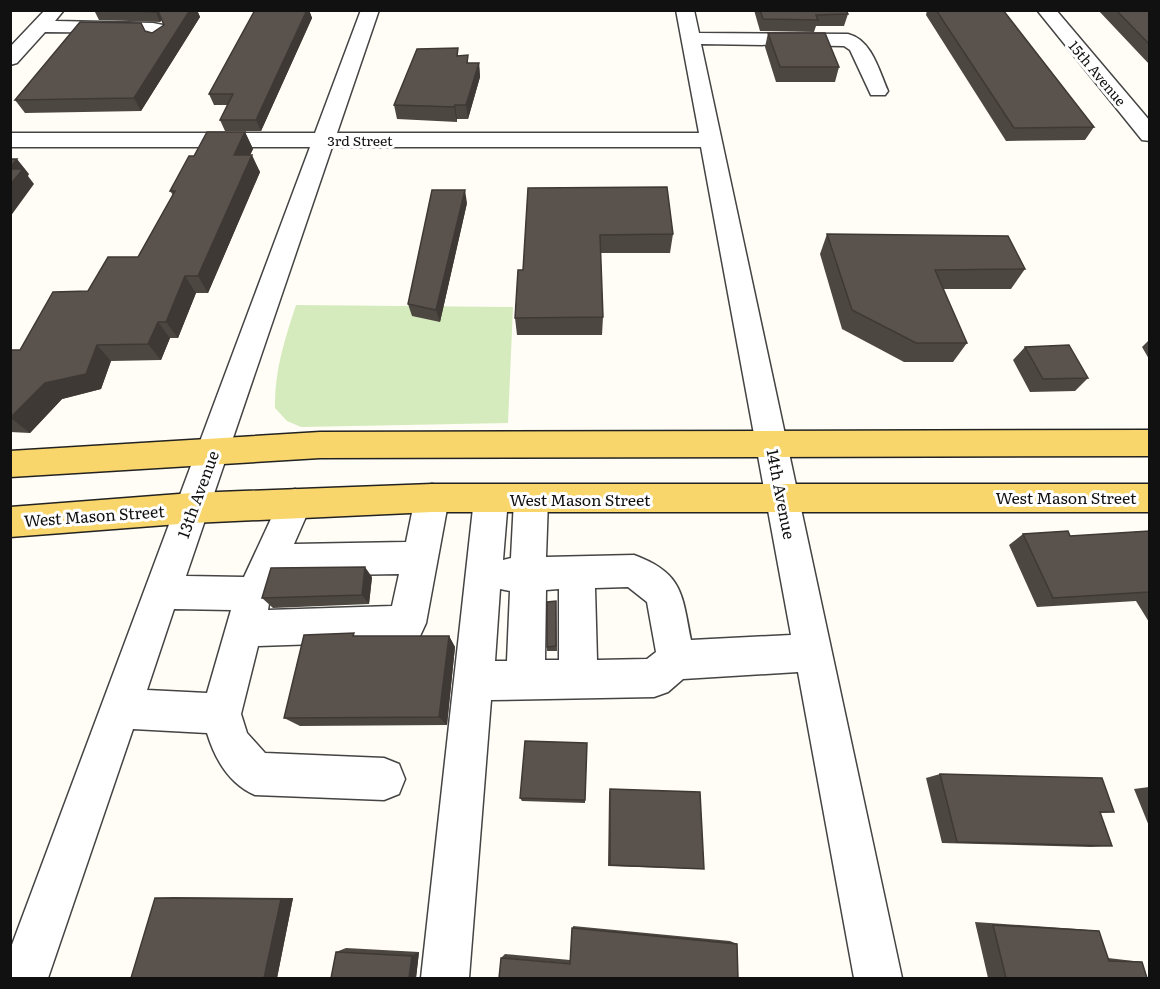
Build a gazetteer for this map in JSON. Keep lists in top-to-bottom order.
{
  "streets": {
    "main road": ["West Mason Street"],
    "street": [
      "15th Avenue",
      "3rd Street",
      "13th Avenue",
      "14th Avenue"
    ]
  },
  "crossings": [
    ["3rd Street", "13th Avenue"],
    ["3rd Street", "14th Avenue"],
    ["13th Avenue", "West Mason Street"],
    ["14th Avenue", "West Mason Street"]
  ]
}
